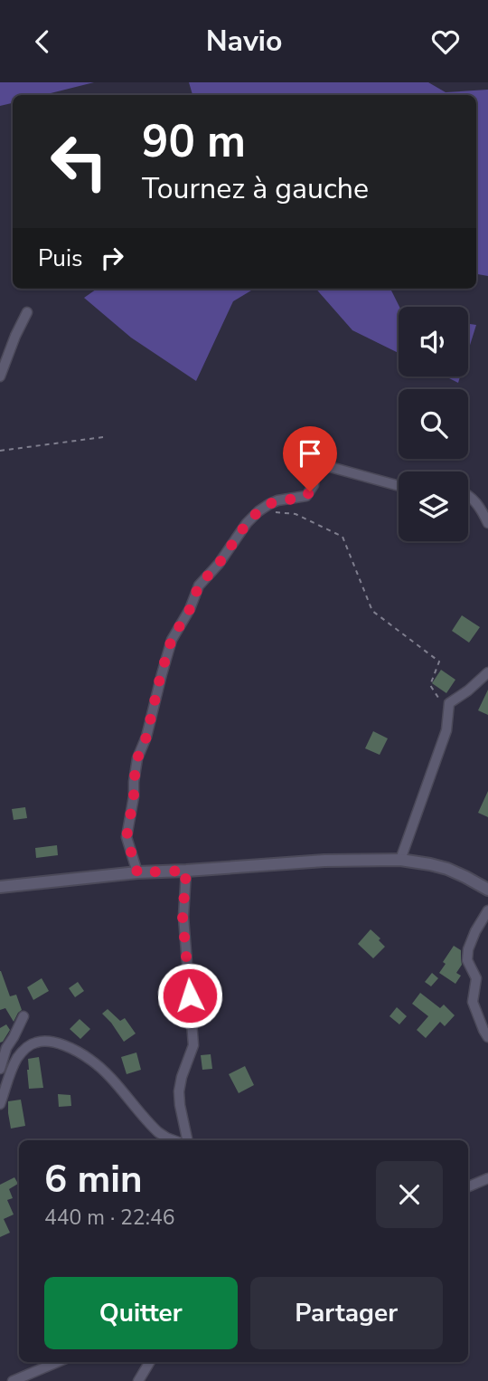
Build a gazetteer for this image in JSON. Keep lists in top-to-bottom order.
{
  "page": {
    "header": "Navio",
    "turn": ["90 m", "Tournez à gauche"],
    "then": "Puis",
    "heading": ["6 min", "440 m · 22:46"],
    "buttons": ["Quitter", "Partager"]
  }
}
